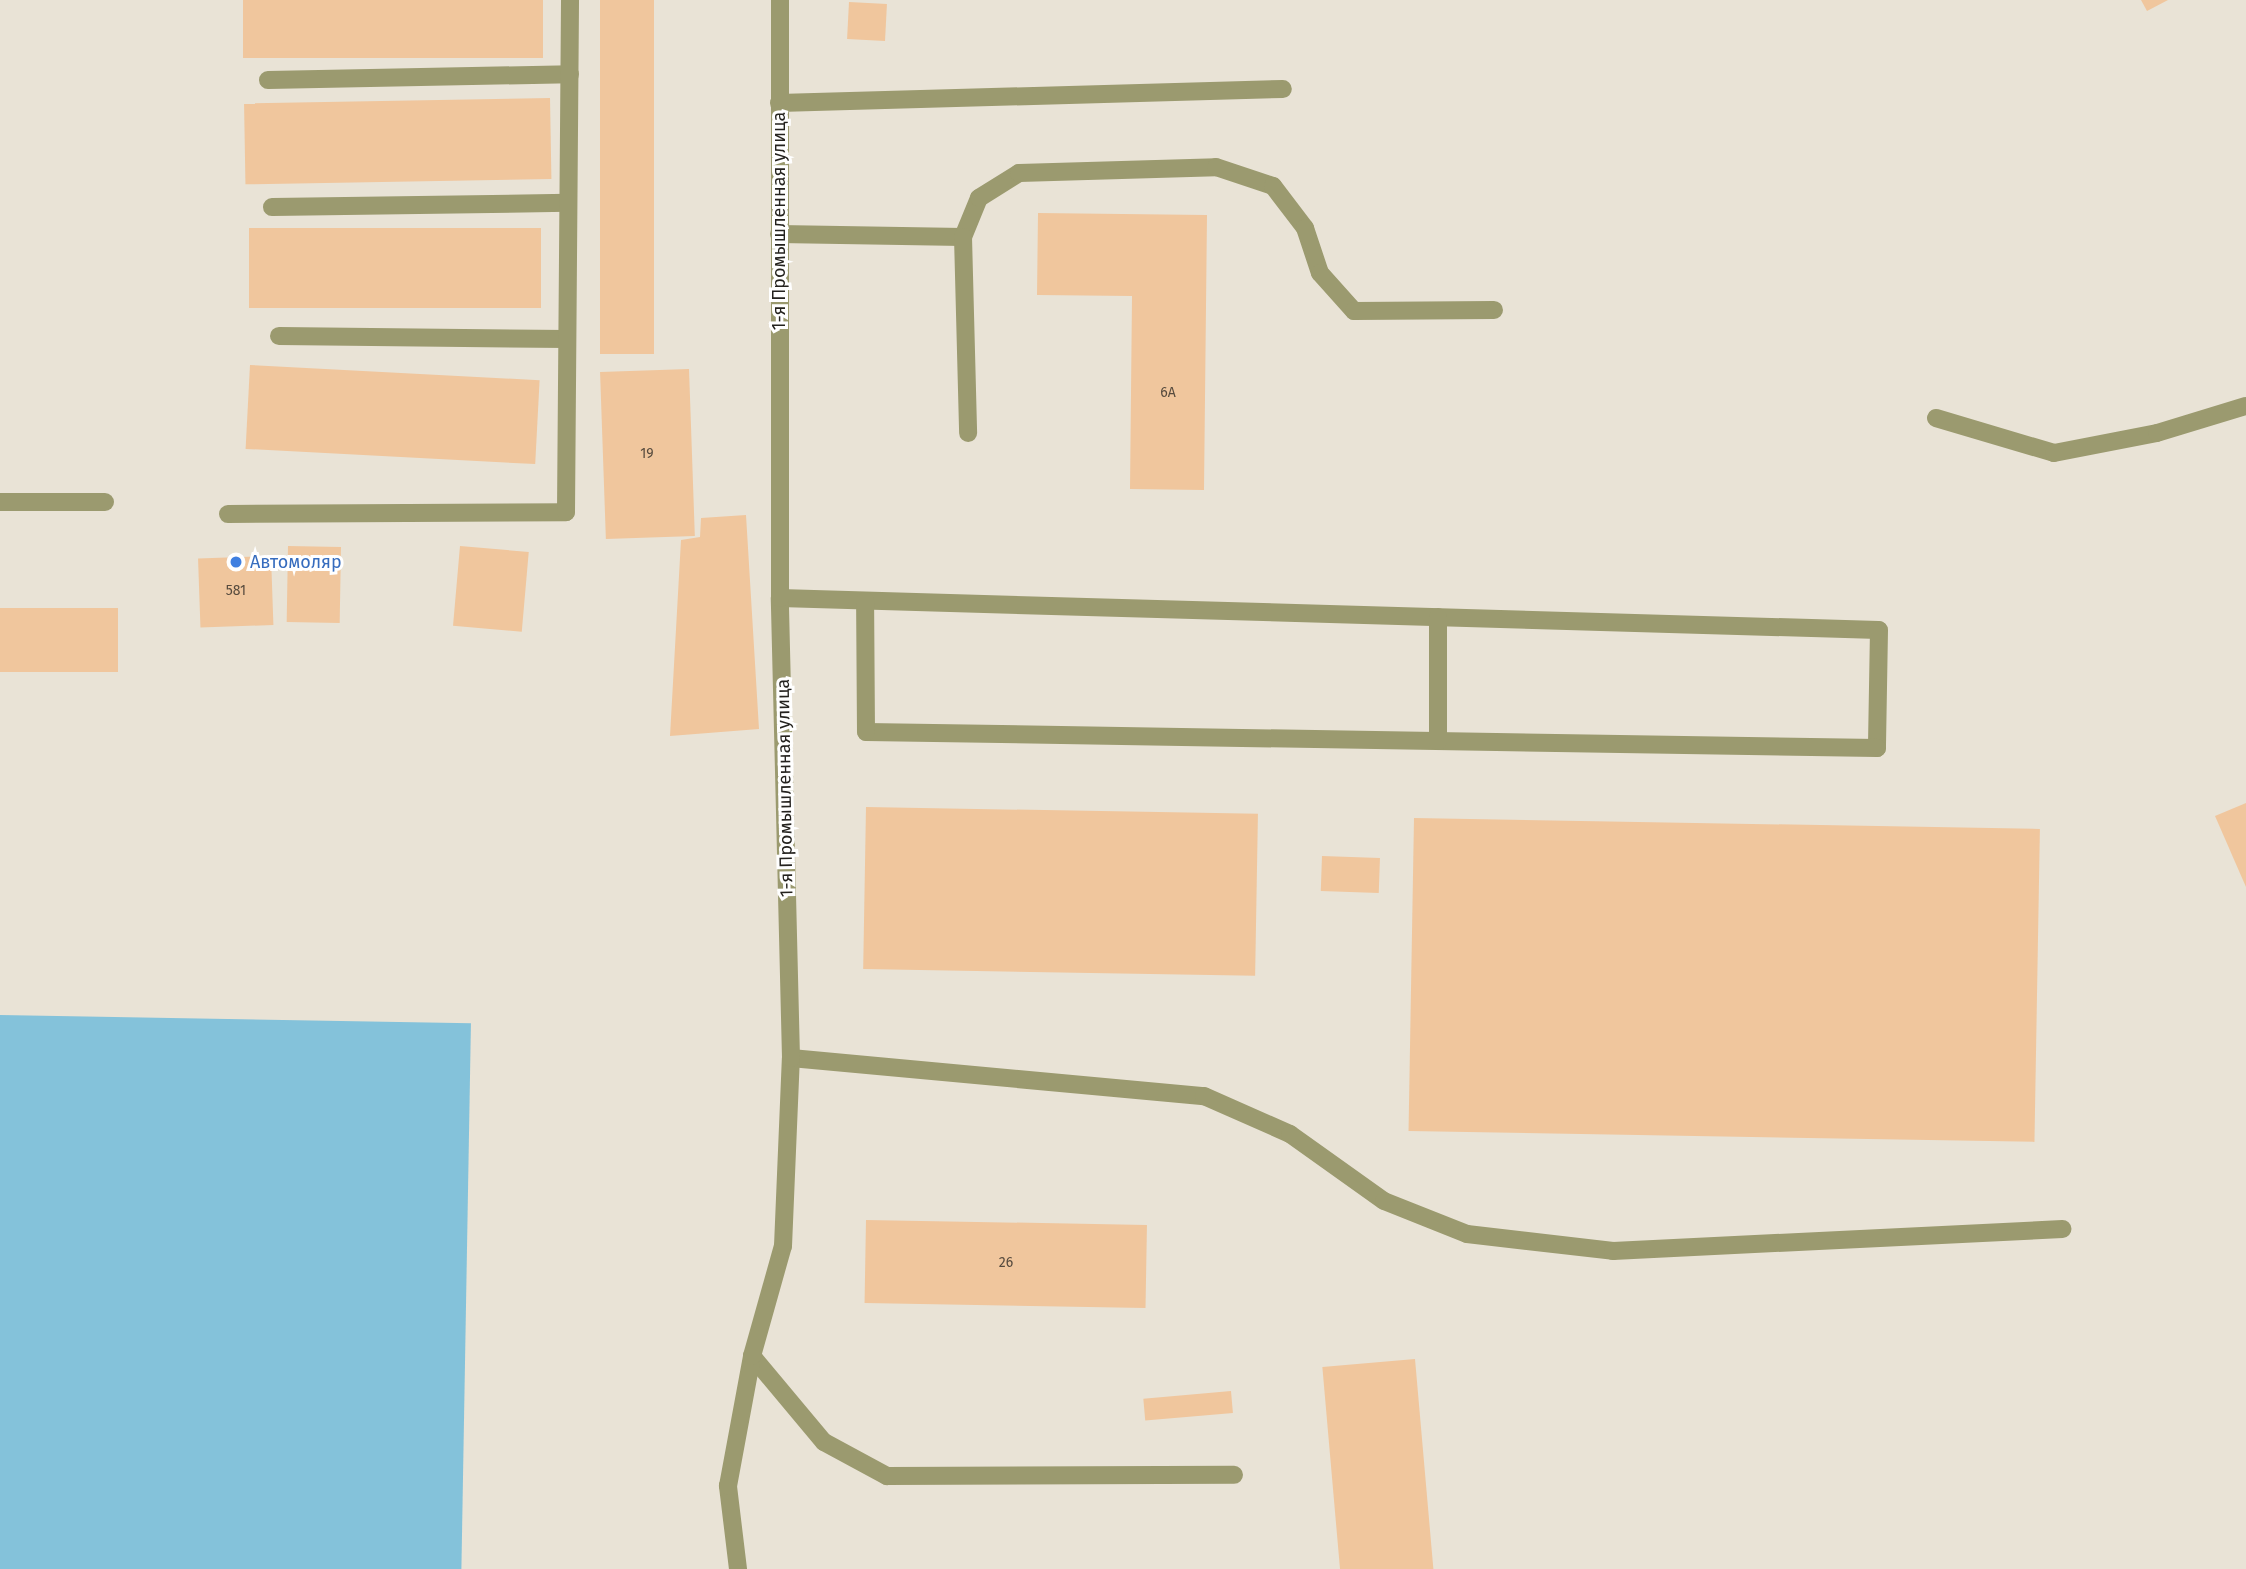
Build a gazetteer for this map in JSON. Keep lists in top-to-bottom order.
{
  "streets": {
    "street": ["1-я Промышленная улица"]
  },
  "places": ["Автомоляр"],
  "house_numbers": [
    "6А",
    "19",
    "581",
    "26"
  ]
}
